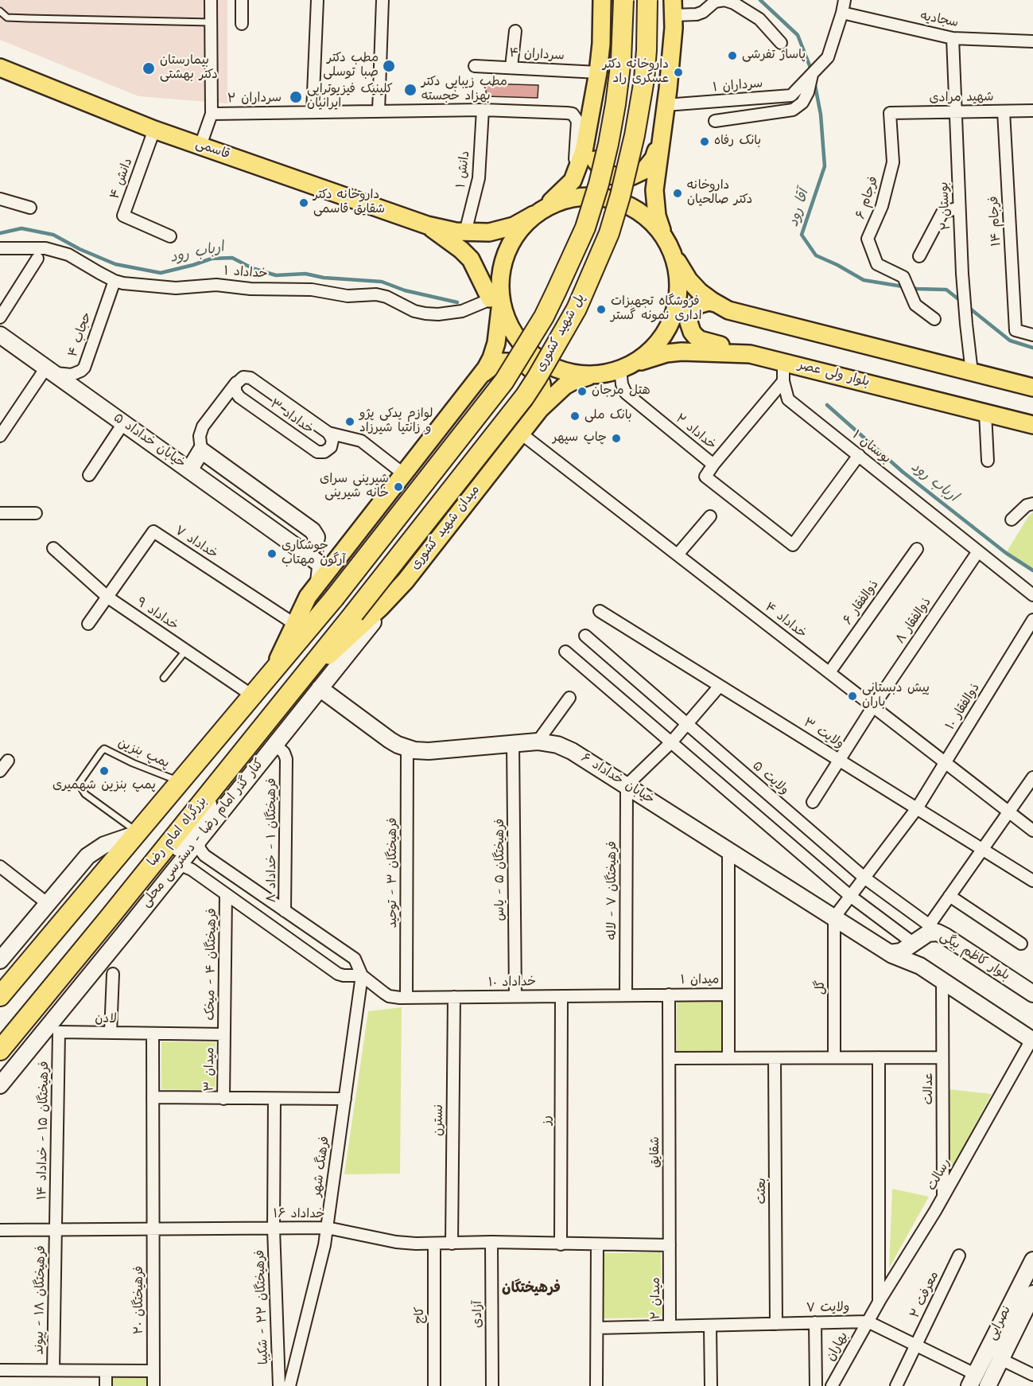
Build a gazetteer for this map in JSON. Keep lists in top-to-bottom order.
{
  "streets": {
    "highway": ["پل شهید کشوری", "بزرگراه امام رضا"],
    "main road": [
      "قاسمی",
      "بلوار ولی عصر",
      "خیابان خداداد ۵",
      "میدان شهید کشوری",
      "خیابان خداداد ۶",
      "کنار گذر امام رضا - دسترسی محلی",
      "بلوار کاظم بیگی",
      "نصرایی"
    ],
    "street": [
      "سجادیه",
      "سرداران ۴",
      "سرداران ۱",
      "شهید مرادی",
      "سرداران ۲",
      "دانش ۱",
      "دانش ۴",
      "فرجام ۶",
      "بوستان ۲",
      "فرجام ۱۴",
      "خداداد ۱",
      "حجاب ۴",
      "خداداد ۳",
      "خداداد ۲",
      "بوستان ۱",
      "خداداد ۷",
      "ذوالفقار ۶",
      "خداداد ۹",
      "خداداد ۴",
      "ذوالفقار ۸",
      "ذوالفقار ۱۰",
      "ولایت ۳",
      "ولایت ۵",
      "فرهیختگان ۱ - خداداد ۸",
      "فرهیختگان ۵ - یاس",
      "فرهیختگان ۳ - توحید",
      "فرهیختگان ۷ - لاله",
      "فرهیختگان ۴ - میخک",
      "میدان ۱",
      "خداداد ۱۰",
      "گل",
      "لادن",
      "میدان ۳",
      "عدالت",
      "نسترن",
      "رز",
      "فرهیختگان ۱۵ - خداداد ۱۴",
      "شقایق",
      "فرهنگ شهر",
      "رسالت",
      "بعثت",
      "خداداد ۱۶",
      "معرفت ۲",
      "میدان ۲",
      "فرهیختگان ۱۸ - پیوند",
      "فرهیختگان ۲۰",
      "فرهیختگان ۲۲ - شکیبا",
      "ولایت ۷",
      "آزادی",
      "کاج",
      "بهاران"
    ],
    "lane": ["پمپ بنزین"]
  },
  "crossings": [
    ["سجادیه", "سرداران ۱"],
    ["سجادیه", "بوستان ۲"],
    ["سرداران ۴", "میدان شهید کشوری"],
    ["سرداران ۱", "میدان شهید کشوری"],
    ["شهید مرادی", "فرجام ۶"],
    ["شهید مرادی", "بوستان ۲"],
    ["شهید مرادی", "فرجام ۱۴"],
    ["سرداران ۲", "دانش ۱"],
    ["سرداران ۲", "میدان شهید کشوری"],
    ["قاسمی", "دانش ۴"],
    ["خداداد ۱", "حجاب ۴"],
    ["خداداد ۱", "میدان شهید کشوری"],
    ["پل شهید کشوری", "میدان شهید کشوری"],
    ["پل شهید کشوری", "بزرگراه امام رضا"],
    ["حجاب ۴", "خیابان خداداد ۵"],
    ["بلوار ولی عصر", "خداداد ۲"],
    ["بلوار ولی عصر", "بوستان ۱"],
    ["بلوار ولی عصر", "میدان شهید کشوری"],
    ["خداداد ۳", "میدان شهید کشوری"],
    ["خداداد ۲", "بوستان ۱"],
    ["خداداد ۲", "میدان شهید کشوری"],
    ["خیابان خداداد ۵", "میدان شهید کشوری"],
    ["بوستان ۱", "ذوالفقار ۸"],
    ["میدان شهید کشوری", "خداداد ۷"],
    ["میدان شهید کشوری", "خداداد ۴"],
    ["میدان شهید کشوری", "بزرگراه امام رضا"],
    ["میدان شهید کشوری", "کنار گذر امام رضا - دسترسی محلی"],
    ["خداداد ۷", "خداداد ۹"],
    ["ذوالفقار ۶", "خداداد ۴"],
    ["خداداد ۴", "ذوالفقار ۸"],
    ["خداداد ۴", "ذوالفقار ۱۰"],
    ["ذوالفقار ۸", "ولایت ۳"],
    ["ذوالفقار ۱۰", "ولایت ۳"],
    ["ذوالفقار ۱۰", "ولایت ۵"],
    ["ذوالفقار ۱۰", "خیابان خداداد ۶"],
    ["ذوالفقار ۱۰", "گل"],
    ["ولایت ۵", "بلوار کاظم بیگی"],
    ["خیابان خداداد ۶", "کنار گذر امام رضا - دسترسی محلی"],
    ["خیابان خداداد ۶", "فرهیختگان ۵ - یاس"],
    ["خیابان خداداد ۶", "فرهیختگان ۳ - توحید"],
    ["خیابان خداداد ۶", "فرهیختگان ۷ - لاله"],
    ["خیابان خداداد ۶", "بلوار کاظم بیگی"],
    ["خیابان خداداد ۶", "گل"],
    ["کنار گذر امام رضا - دسترسی محلی", "فرهیختگان ۱ - خداداد ۸"],
    ["کنار گذر امام رضا - دسترسی محلی", "خداداد ۱۰"],
    ["فرهیختگان ۱ - خداداد ۸", "خداداد ۱۰"],
    ["فرهیختگان ۵ - یاس", "خداداد ۱۰"],
    ["فرهیختگان ۳ - توحید", "خداداد ۱۰"],
    ["فرهیختگان ۷ - لاله", "خداداد ۱۰"],
    ["فرهیختگان ۴ - میخک", "میدان ۳"],
    ["میدان ۱", "خداداد ۱۰"],
    ["میدان ۱", "شقایق"],
    ["خداداد ۱۰", "نسترن"],
    ["خداداد ۱۰", "رز"],
    ["خداداد ۱۰", "فرهنگ شهر"],
    ["لادن", "میدان ۳"],
    ["لادن", "فرهیختگان ۱۵ - خداداد ۱۴"],
    ["میدان ۳", "فرهیختگان ۲۰"],
    ["عدالت", "رسالت"],
    ["نسترن", "خداداد ۱۶"],
    ["رز", "خداداد ۱۶"],
    ["فرهیختگان ۱۵ - خداداد ۱۴", "خداداد ۱۶"],
    ["فرهیختگان ۱۵ - خداداد ۱۴", "فرهیختگان ۱۸ - پیوند"],
    ["شقایق", "میدان ۲"],
    ["فرهنگ شهر", "خداداد ۱۶"],
    ["رسالت", "ولایت ۷"],
    ["رسالت", "بهاران"],
    ["بعثت", "ولایت ۷"],
    ["خداداد ۱۶", "فرهیختگان ۱۸ - پیوند"],
    ["خداداد ۱۶", "فرهیختگان ۲۰"],
    ["خداداد ۱۶", "فرهیختگان ۲۲ - شکیبا"],
    ["خداداد ۱۶", "آزادی"],
    ["خداداد ۱۶", "کاج"],
    ["معرفت ۲", "ولایت ۷"],
    ["میدان ۲", "ولایت ۷"],
    ["ولایت ۷", "نصرایی"],
    ["ولایت ۷", "بهاران"]
  ],
  "districts": ["فرهیختگان"],
  "water": ["آقا رود", "ارباب رود"],
  "places": [
    "پاساژ تفرشی",
    "مطب دکتر صبا توسلی",
    "بیمارستان دکتر بهشتی",
    "داروخانه دکتر عسکری راد",
    "مطب زیبایی دکتر بهزاد خجسته",
    "کلینیک فیزیوتراپی ایرانیان",
    "بانک رفاه",
    "داروخانه دکتر صالحیان",
    "داروخانه دکتر شقایق قاسمی",
    "فروشگاه تجهیزات اداری نمونه گستر",
    "هتل مرجان",
    "بانک ملی",
    "لوازم یدکی پژو و زانتیا شیرزاد",
    "چاپ سپهر",
    "شیرینی سرای خانه شیرینی",
    "جوشکاری آرگون مهتاب",
    "پیش دبستانی باران",
    "پمپ بنزین شهمیری"
  ]
}
